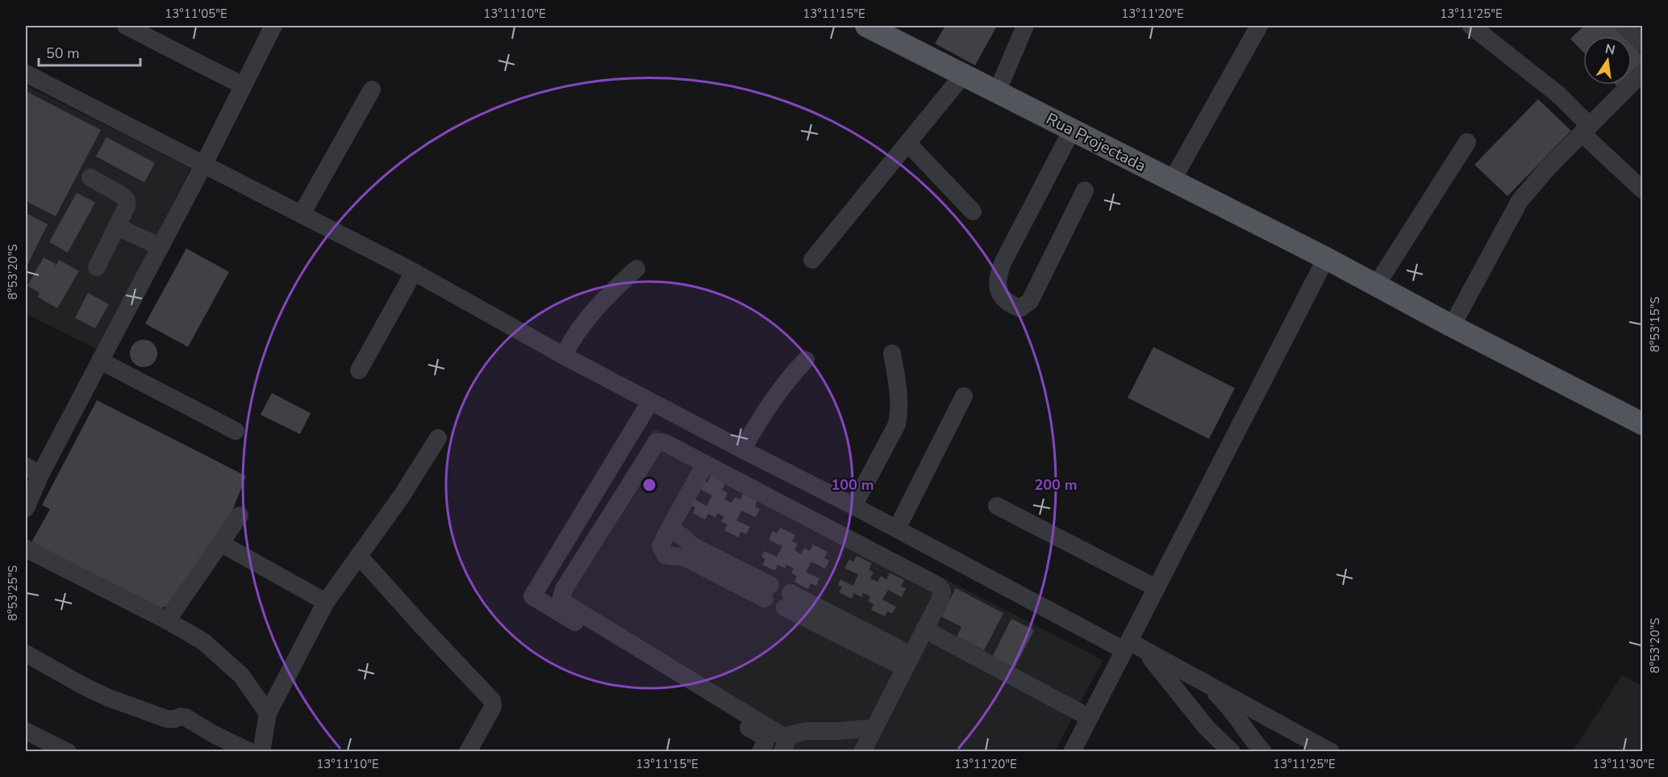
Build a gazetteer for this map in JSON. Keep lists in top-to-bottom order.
{
  "streets": {
    "main road": ["Rua Projectada"]
  },
  "scale_bar": "50 m",
  "north": "top",
  "coordinates": [
    "13°11'05\"E",
    "13°11'10\"E",
    "13°11'15\"E",
    "13°11'20\"E",
    "13°11'25\"E",
    "8°53'20\"S",
    "8°53'15\"S",
    "8°53'25\"S",
    "13°11'30\"E"
  ],
  "rings": ["100 m", "200 m"]
}
